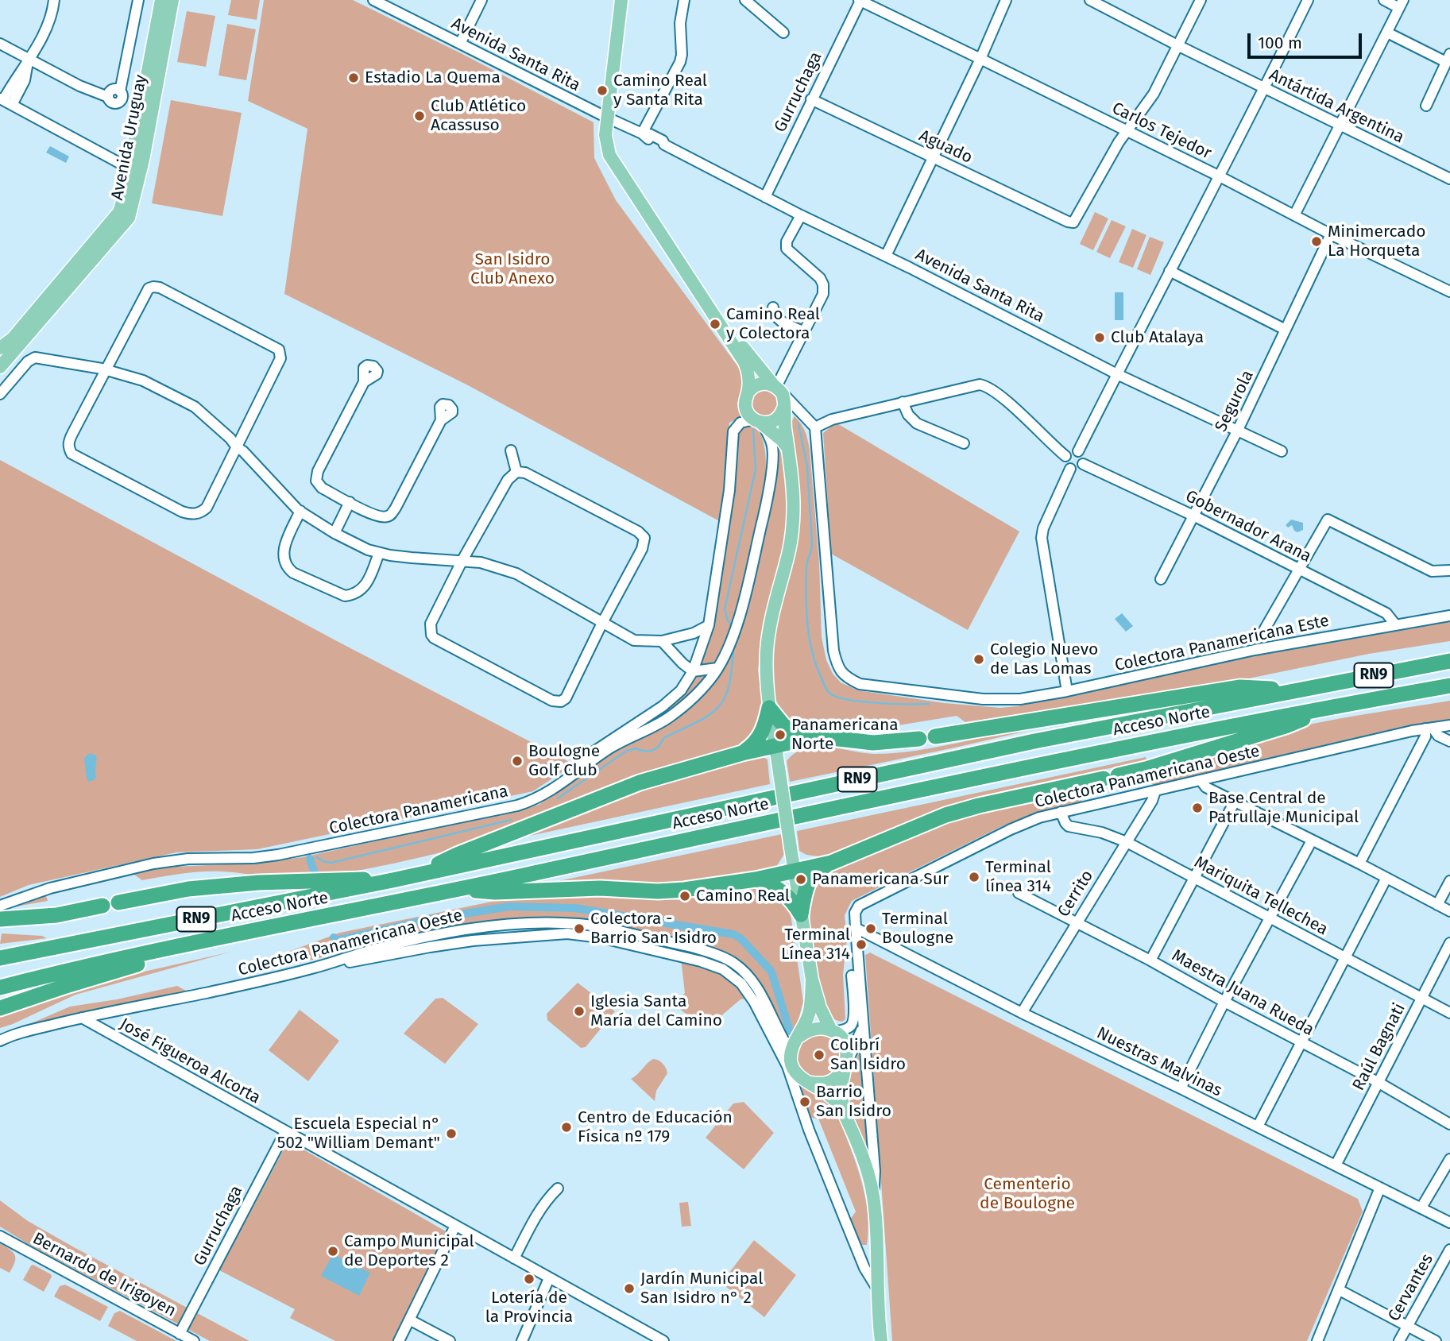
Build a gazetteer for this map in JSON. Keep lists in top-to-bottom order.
{
  "streets": {
    "highway": ["RN9", "Acceso Norte"],
    "main road": ["Avenida Uruguay"],
    "street": [
      "Avenida Santa Rita",
      "Gurruchaga",
      "Antártida Argentina",
      "Carlos Tejedor",
      "Aguado",
      "Segurola",
      "Gobernador Arana",
      "Colectora Panamericana Este",
      "Colectora Panamericana Oeste",
      "Colectora Panamericana",
      "Cerrito",
      "Mariquita Tellechea",
      "Maestra Juana Rueda",
      "Raúl Bagnati",
      "José Figueroa Alcorta",
      "Nuestras Malvinas",
      "Bernardo de Irigoyen",
      "Cervantes"
    ]
  },
  "crossings": [
    ["Avenida Santa Rita", "Gurruchaga"],
    ["Avenida Santa Rita", "Segurola"],
    ["Gurruchaga", "Carlos Tejedor"],
    ["Gurruchaga", "Aguado"],
    ["Gurruchaga", "José Figueroa Alcorta"],
    ["Gurruchaga", "Bernardo de Irigoyen"],
    ["Carlos Tejedor", "Aguado"],
    ["Carlos Tejedor", "Segurola"],
    ["Segurola", "Gobernador Arana"],
    ["Gobernador Arana", "Colectora Panamericana Este"],
    ["Colectora Panamericana Oeste", "Cerrito"],
    ["Colectora Panamericana Oeste", "Mariquita Tellechea"],
    ["Colectora Panamericana Oeste", "José Figueroa Alcorta"],
    ["Colectora Panamericana Oeste", "Nuestras Malvinas"],
    ["Cerrito", "Mariquita Tellechea"],
    ["Cerrito", "Maestra Juana Rueda"],
    ["Cerrito", "Nuestras Malvinas"],
    ["Mariquita Tellechea", "Raúl Bagnati"],
    ["Maestra Juana Rueda", "Raúl Bagnati"],
    ["Raúl Bagnati", "Nuestras Malvinas"]
  ],
  "parks": ["San Isidro Club Anexo", "Cementerio de Boulogne"],
  "places": [
    "Estadio La Quema",
    "Camino Real y Santa Rita",
    "Club Atlético Acassuso",
    "Minimercado La Horqueta",
    "Camino Real y Colectora",
    "Club Atalaya",
    "Colegio Nuevo de Las Lomas",
    "Panamericana Norte",
    "Boulogne Golf Club",
    "Base Central de Patrullaje Municipal",
    "Terminal línea 314",
    "Panamericana Sur",
    "Camino Real",
    "Colectora - Barrio San Isidro",
    "Terminal Boulogne",
    "Terminal Línea 314",
    "Iglesia Santa María del Camino",
    "Colibrí San Isidro",
    "Barrio San Isidro",
    "Centro de Educación Física nº 179",
    "Escuela Especial n° 502 \"William Demant\"",
    "Campo Municipal de Deportes 2",
    "Lotería de la Provincia",
    "Jardín Municipal San Isidro n° 2"
  ],
  "scale_bar": "100 m"
}
